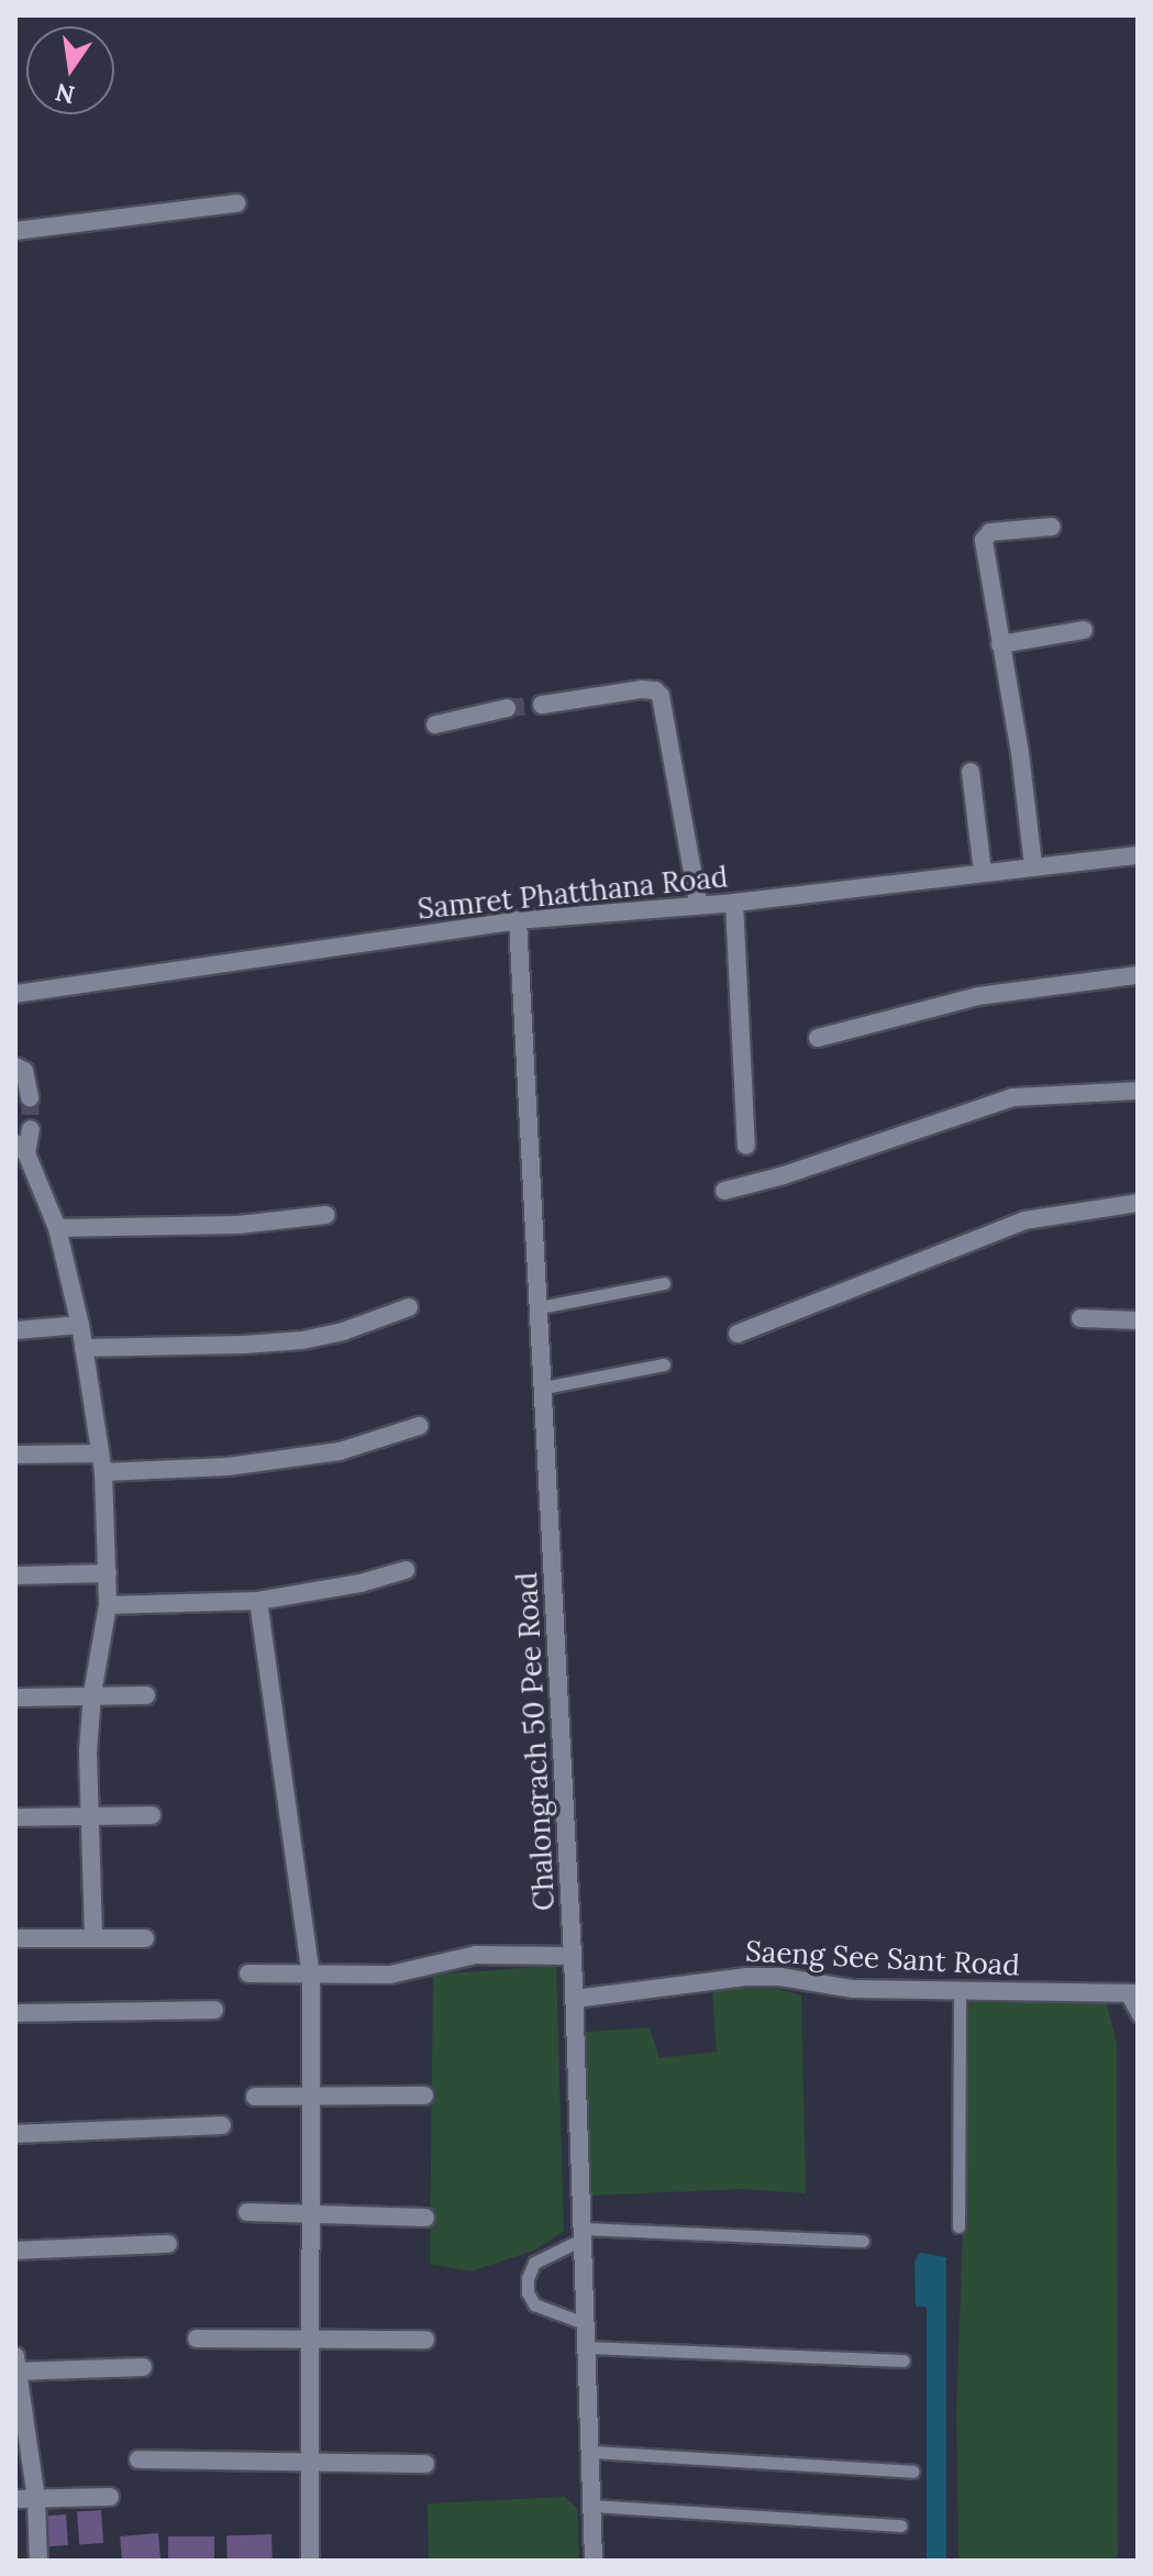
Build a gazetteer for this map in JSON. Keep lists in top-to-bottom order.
{
  "streets": {
    "street": ["Samret Phatthana Road", "Chalongrach 50 Pee Road", "Saeng See Sant Road"]
  },
  "crossings": [
    ["Samret Phatthana Road", "Chalongrach 50 Pee Road"],
    ["Chalongrach 50 Pee Road", "Saeng See Sant Road"]
  ],
  "north": "bottom"
}
